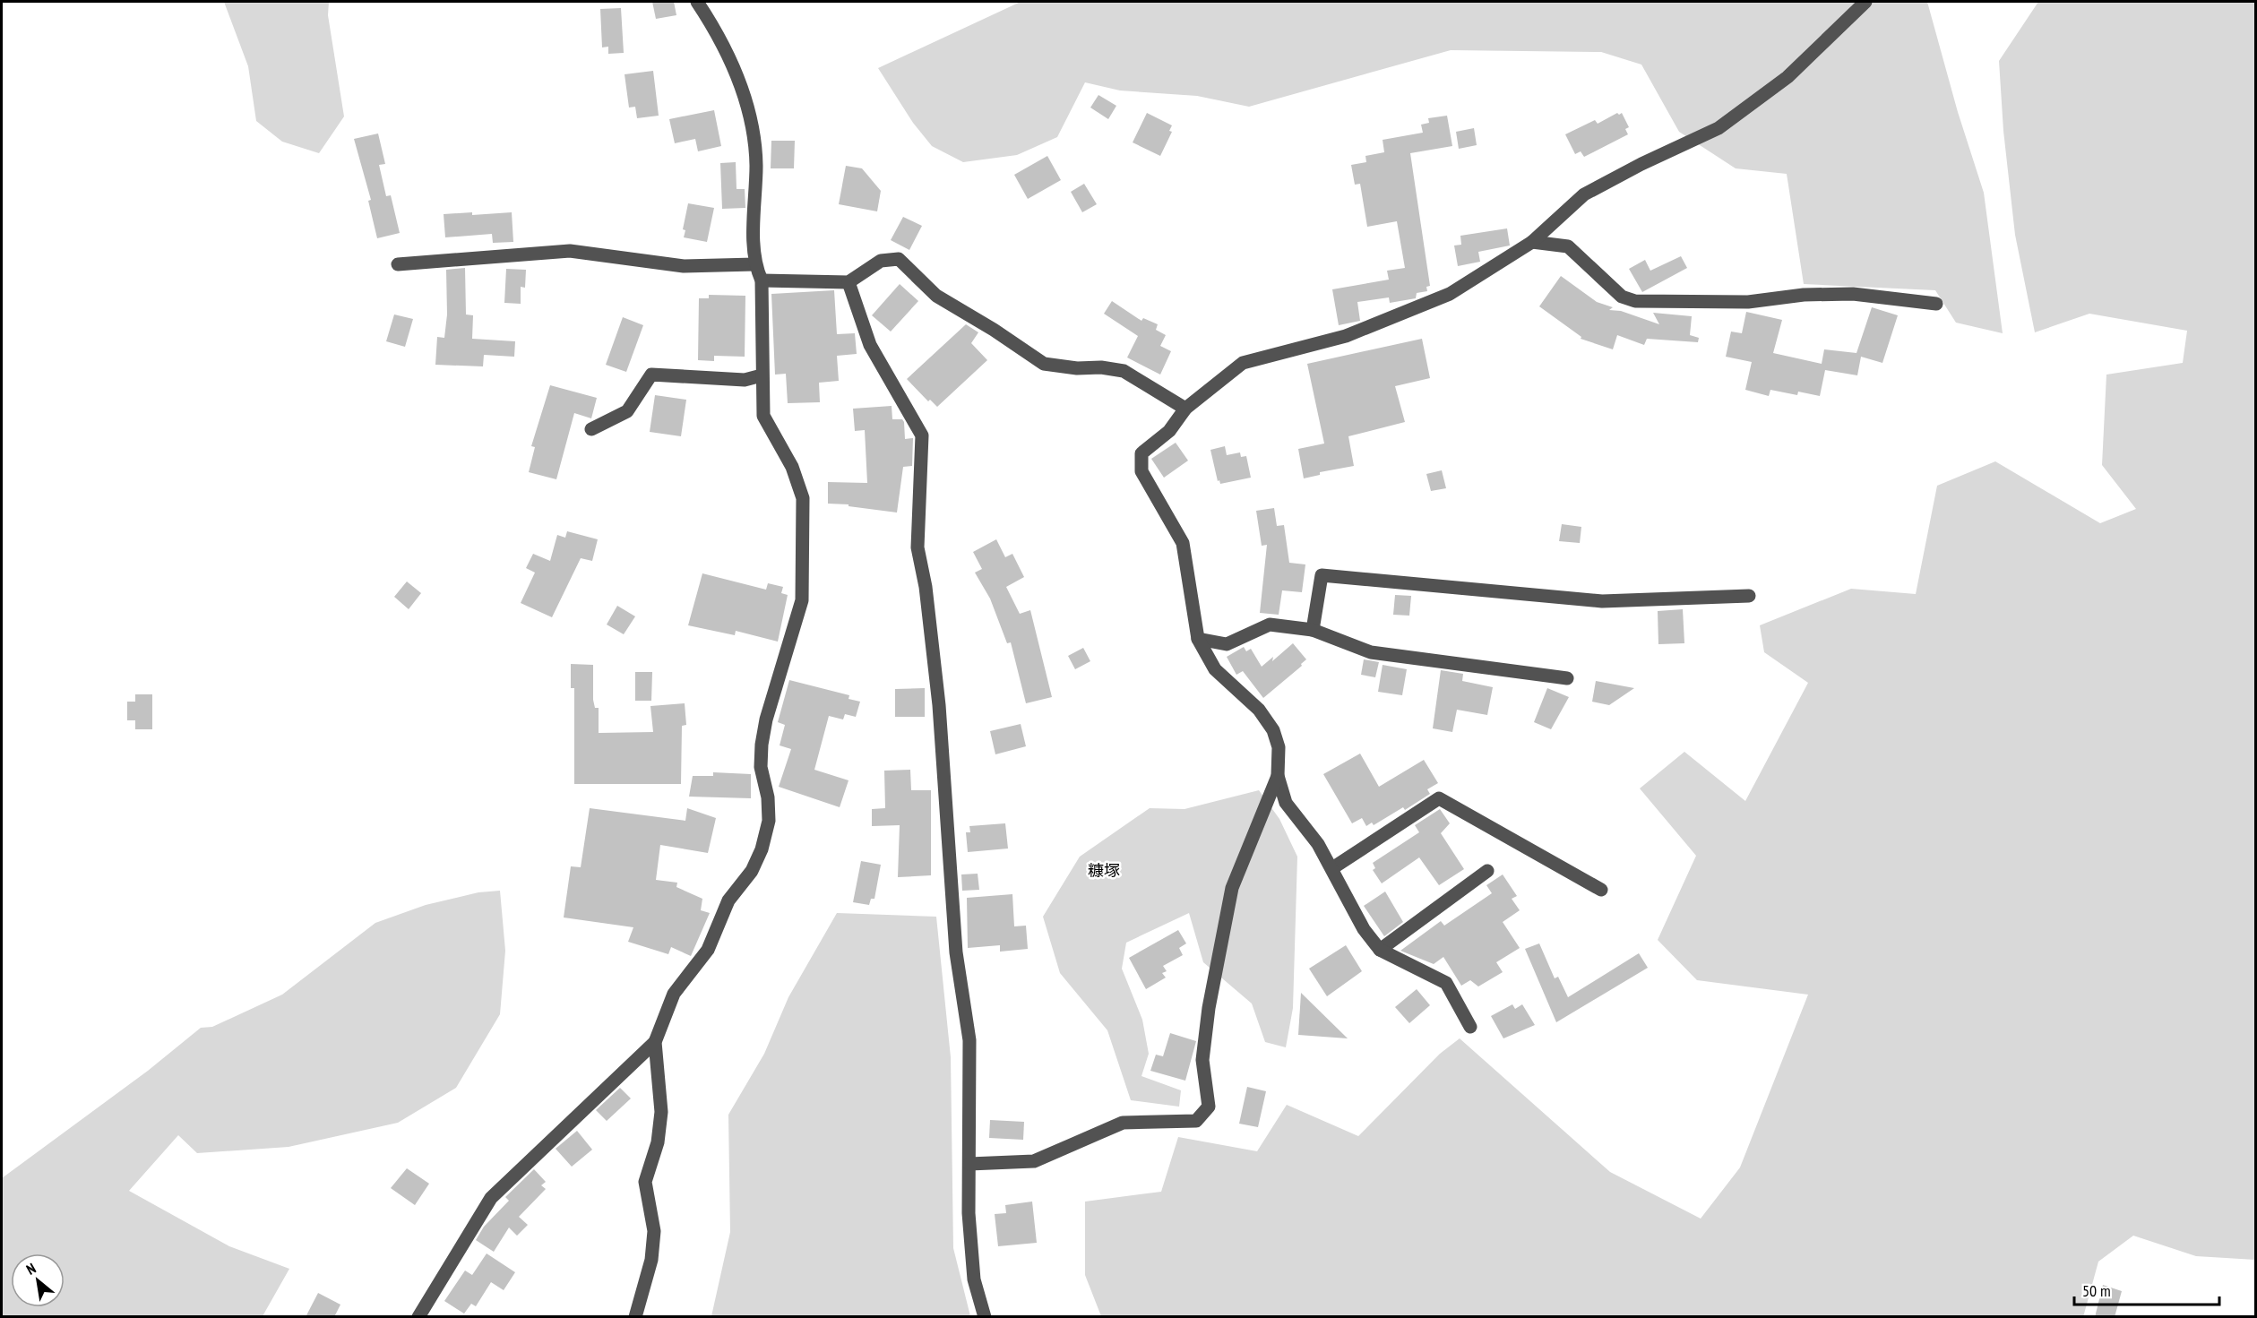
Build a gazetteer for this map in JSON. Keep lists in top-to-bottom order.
{
  "districts": ["糠塚"],
  "scale_bar": "50 m",
  "north": "top left"
}
